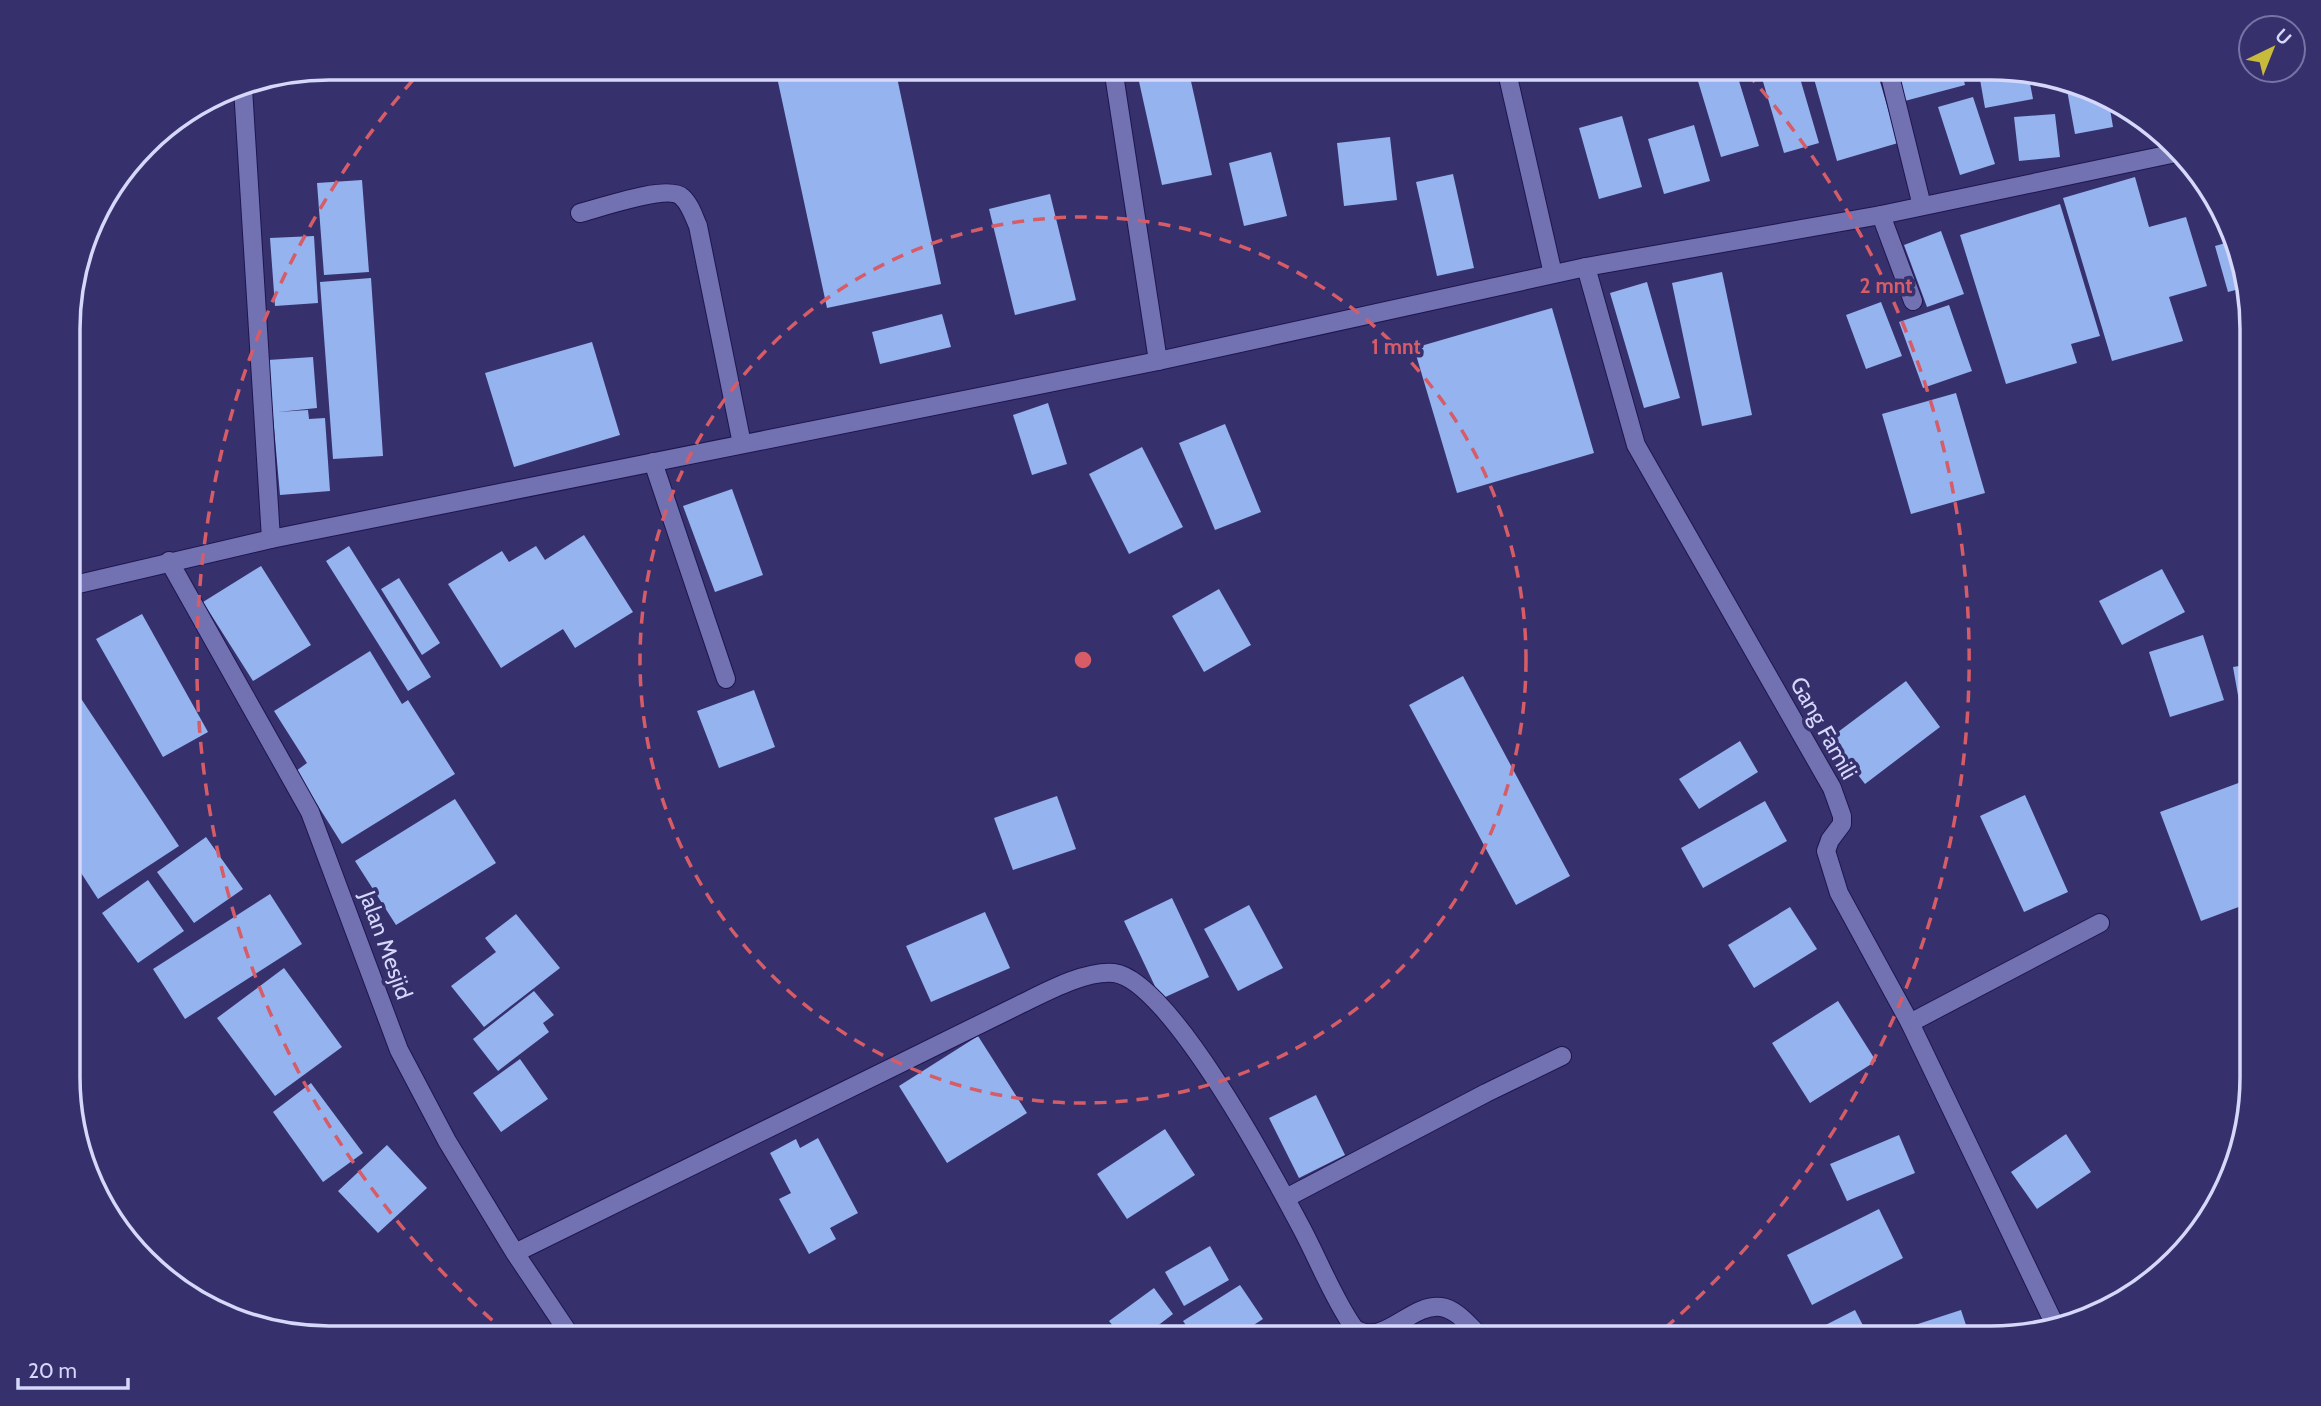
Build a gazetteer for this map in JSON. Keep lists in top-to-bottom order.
{
  "streets": {
    "street": ["Gang Famili", "Jalan Mesjid"]
  },
  "scale_bar": "20 m",
  "north": "top right",
  "rings": ["2 mnt", "1 mnt"]
}
